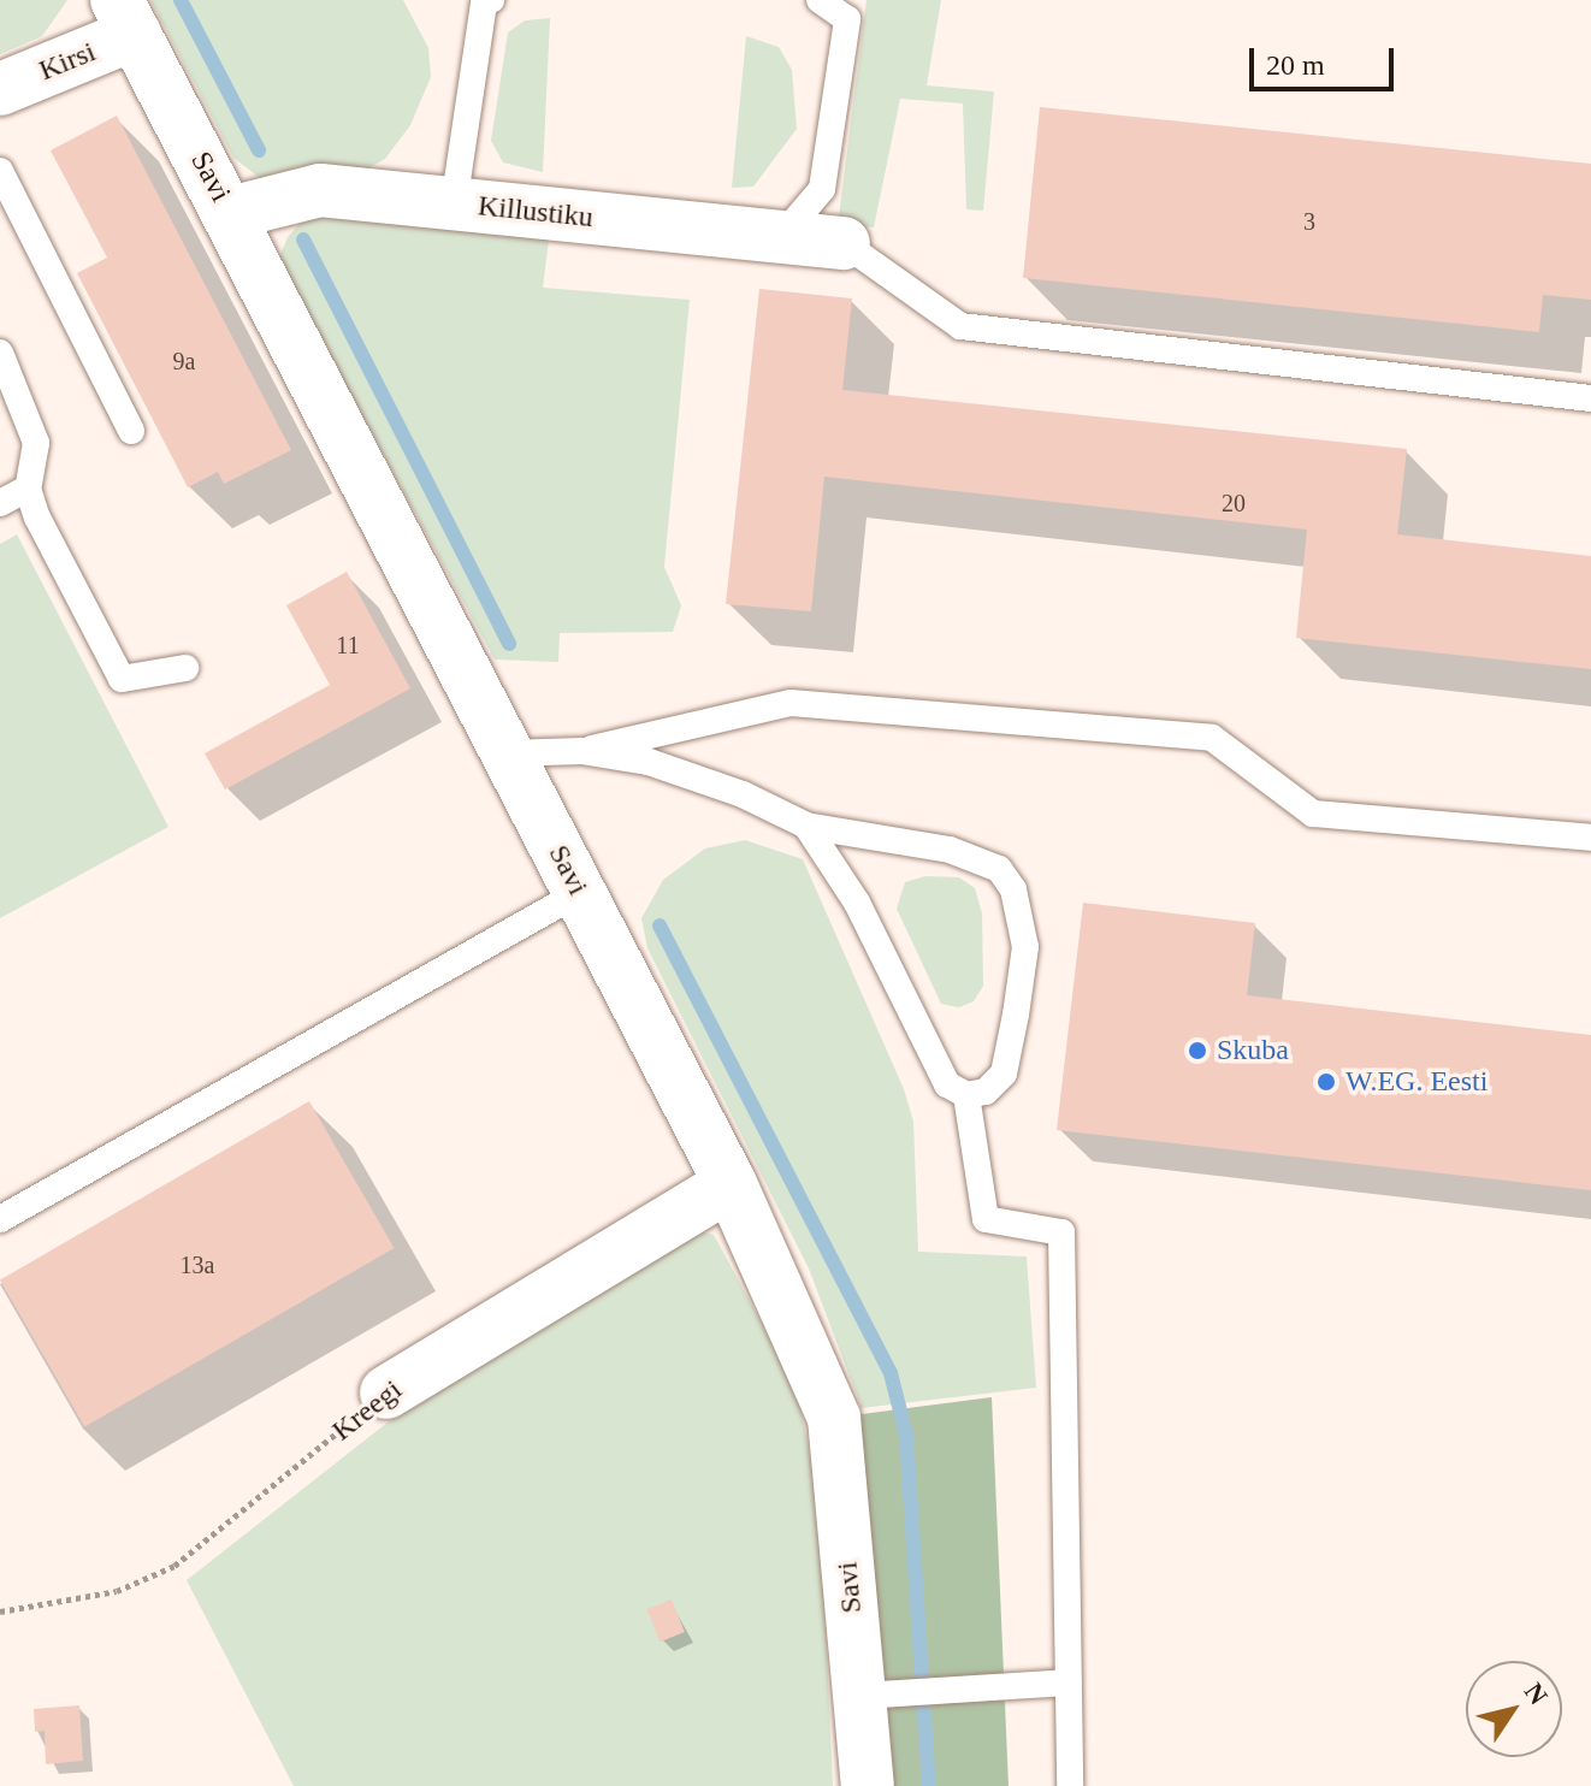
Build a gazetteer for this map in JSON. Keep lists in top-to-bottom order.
{
  "streets": {
    "street": [
      "Kirsi",
      "Savi",
      "Killustiku",
      "Kreegi"
    ]
  },
  "crossings": [
    ["Kirsi", "Savi"],
    ["Savi", "Killustiku"],
    ["Savi", "Kreegi"]
  ],
  "places": ["Skuba", "W.EG. Eesti"],
  "house_numbers": [
    "3",
    "9a",
    "20",
    "11",
    "13a"
  ],
  "scale_bar": "20 m",
  "north": "top right"
}
